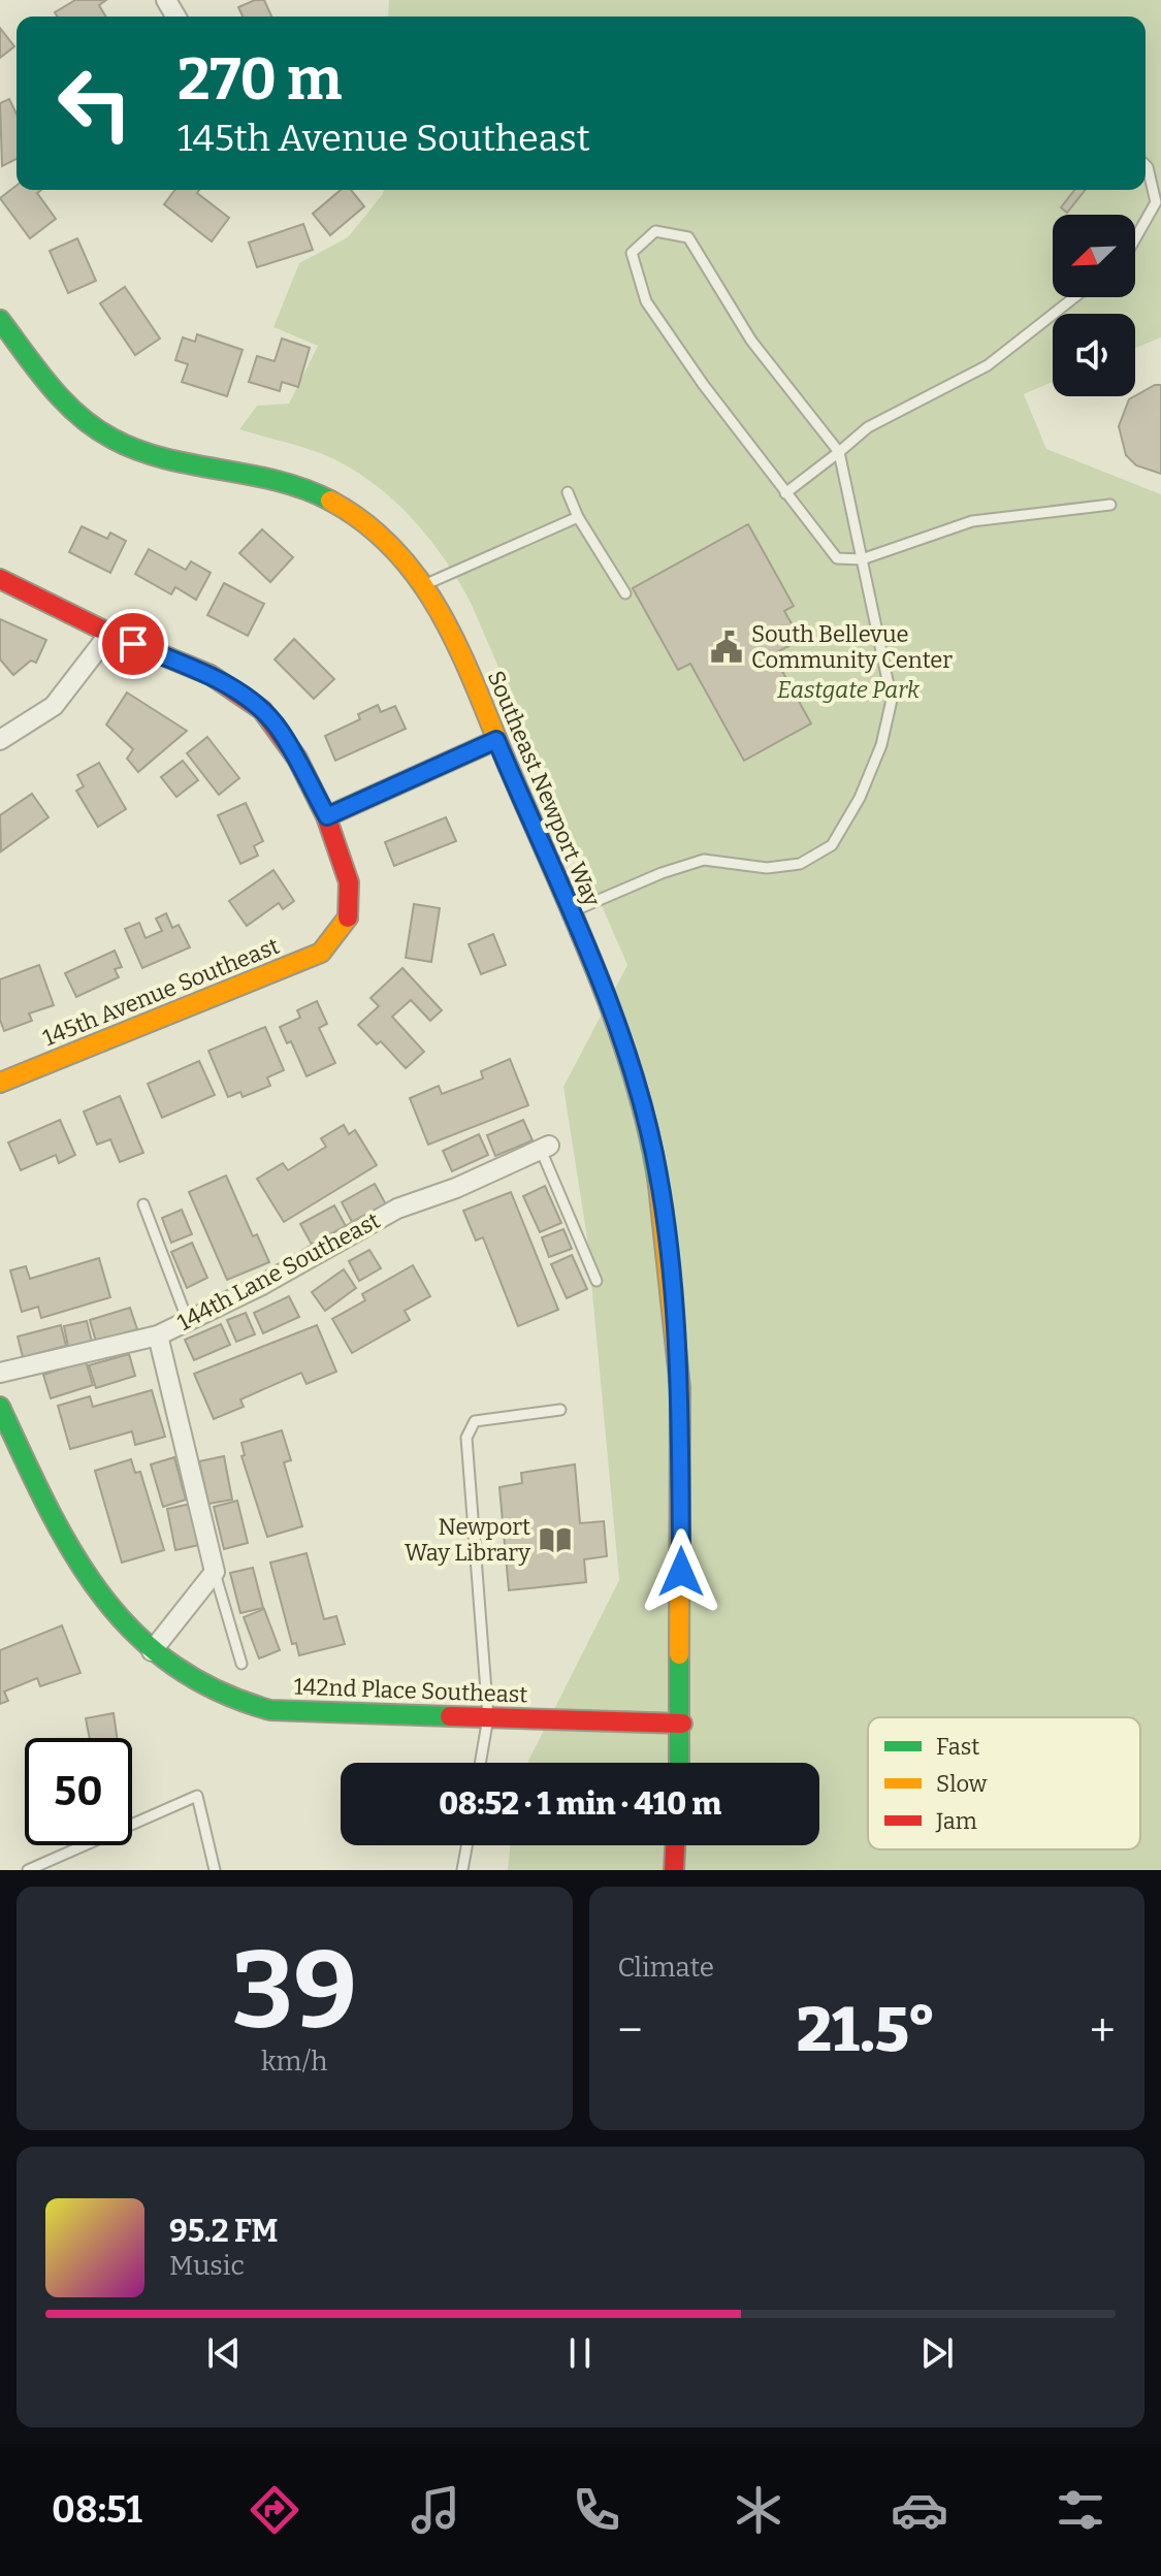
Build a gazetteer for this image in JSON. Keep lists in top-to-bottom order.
{
  "streets": {
    "main road": ["Southeast Newport Way", "145th Avenue Southeast", "142nd Place Southeast"],
    "street": ["144th Lane Southeast"]
  },
  "crossings": [
    ["Southeast Newport Way", "142nd Place Southeast"]
  ],
  "parks": ["Eastgate Park"],
  "places": {
    "public building": ["South Bellevue Community Center"],
    "library": ["Newport Way Library"]
  },
  "legend": ["Fast", "Slow", "Jam"],
  "north": "bottom left",
  "page": {
    "turn": ["270 m", "145th Avenue Southeast"],
    "limit": "50",
    "trip": "08:52 · 1 min · 410 m",
    "tile": [
      ["39", "km/h"],
      "Climate"
    ],
    "heat": ["−", "21.5°", "+"],
    "song": ["95.2 FM", "Music"],
    "tabs": "08:51"
  }
}
